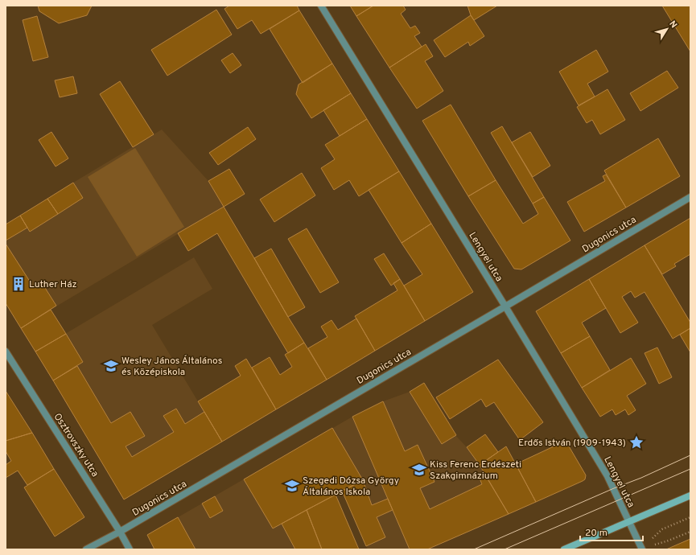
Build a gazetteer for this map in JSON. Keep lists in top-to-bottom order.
{
  "streets": {
    "street": ["Dugonics utca", "Lengyel utca", "Osztrovszky utca"]
  },
  "crossings": [
    ["Dugonics utca", "Lengyel utca"],
    ["Dugonics utca", "Osztrovszky utca"]
  ],
  "places": {
    "building": ["Luther Ház"],
    "school or university": ["Wesley János Általános és Középiskola", "Kiss Ferenc Erdészeti Szakgimnázium", "Szegedi Dózsa György Általános Iskola"],
    "place": ["Erdős István (1909-1943)"]
  },
  "scale_bar": "20 m",
  "north": "top right"
}
